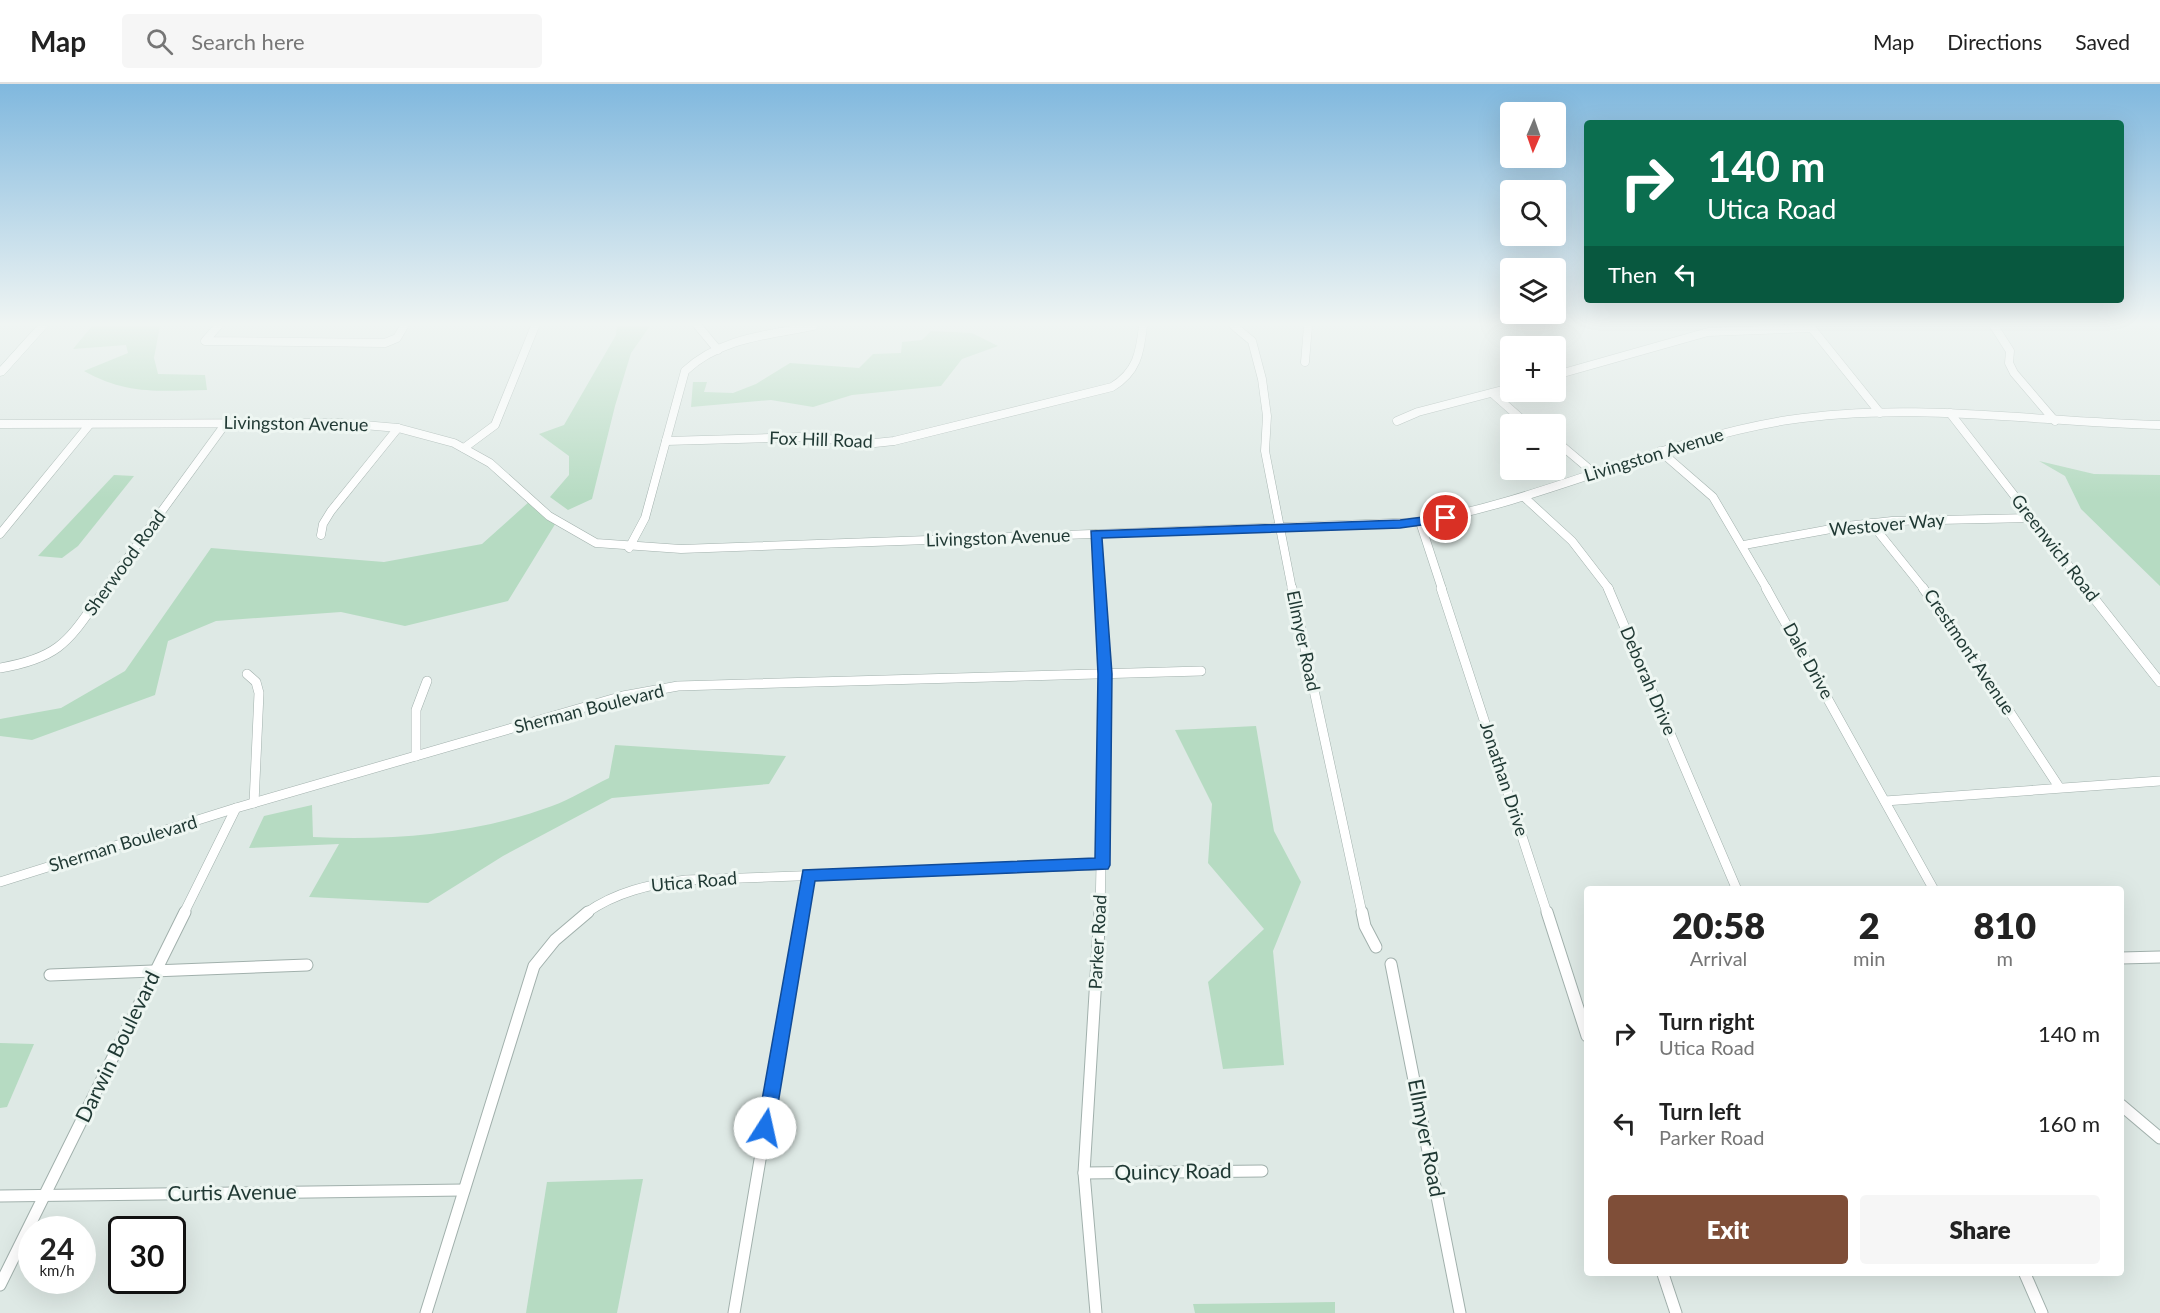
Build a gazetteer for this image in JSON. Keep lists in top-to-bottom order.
{
  "streets": {
    "street": [
      "Livingston Avenue",
      "Fox Hill Road",
      "Westover Way",
      "Greenwich Road",
      "Sherwood Road",
      "Ellmyer Road",
      "Crestmont Avenue",
      "Dale Drive",
      "Deborah Drive",
      "Sherman Boulevard",
      "Jonathan Drive",
      "Utica Road",
      "Parker Road",
      "Darwin Boulevard",
      "Quincy Road",
      "Curtis Avenue"
    ]
  },
  "crossings": [
    ["Livingston Avenue", "Greenwich Road"],
    ["Livingston Avenue", "Sherwood Road"],
    ["Livingston Avenue", "Ellmyer Road"],
    ["Livingston Avenue", "Dale Drive"],
    ["Livingston Avenue", "Deborah Drive"],
    ["Livingston Avenue", "Jonathan Drive"],
    ["Livingston Avenue", "Parker Road"],
    ["Westover Way", "Greenwich Road"],
    ["Westover Way", "Crestmont Avenue"],
    ["Westover Way", "Dale Drive"],
    ["Sherman Boulevard", "Parker Road"],
    ["Sherman Boulevard", "Darwin Boulevard"],
    ["Utica Road", "Parker Road"],
    ["Utica Road", "Curtis Avenue"],
    ["Parker Road", "Quincy Road"],
    ["Darwin Boulevard", "Curtis Avenue"]
  ],
  "north": "bottom",
  "page": {
    "header": "Map",
    "search": "Search here",
    "nav": ["Map", "Directions", "Saved"],
    "map_buttons": ["+", "−"],
    "turn": ["140 m", "Utica Road"],
    "then": "Then",
    "eta": [
      "20:58",
      "Arrival",
      "2",
      "min",
      "810",
      "m"
    ],
    "list": [
      {
        "name": "Turn right",
        "note": "Utica Road",
        "value": "140 m"
      },
      {
        "name": "Turn left",
        "note": "Parker Road",
        "value": "160 m"
      }
    ],
    "buttons": ["Exit", "Share"],
    "speed": "24 km/h",
    "limit": "30"
  }
}
